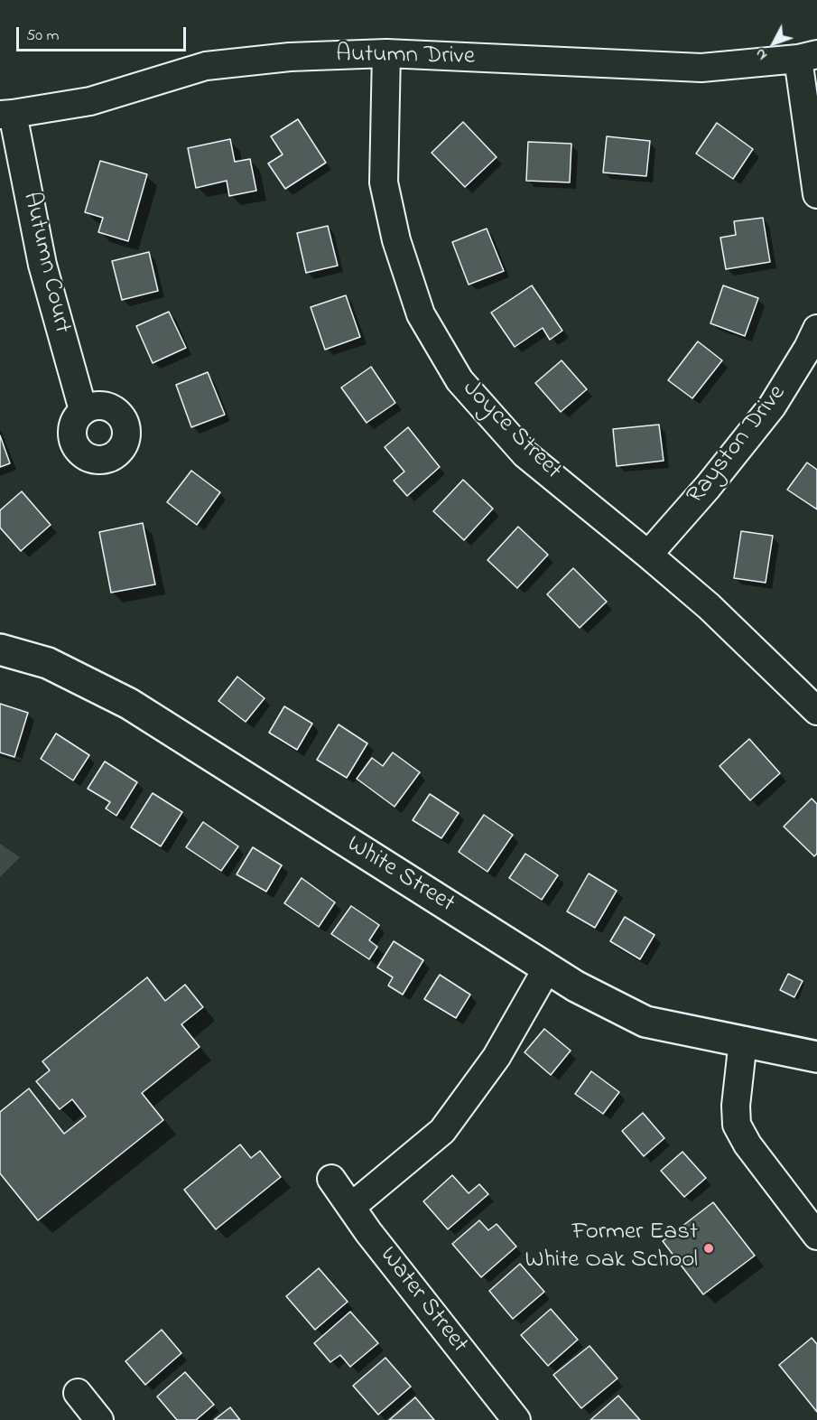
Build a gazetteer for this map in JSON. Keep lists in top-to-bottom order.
{
  "streets": {
    "street": [
      "Autumn Drive",
      "Autumn Court",
      "Joyce Street",
      "Rayston Drive",
      "White Street",
      "Water Street"
    ]
  },
  "crossings": [
    ["Autumn Drive", "Autumn Court"],
    ["Autumn Drive", "Joyce Street"],
    ["Joyce Street", "Rayston Drive"]
  ],
  "places": ["Former East White Oak School"],
  "scale_bar": "50 m",
  "north": "bottom left"
}
